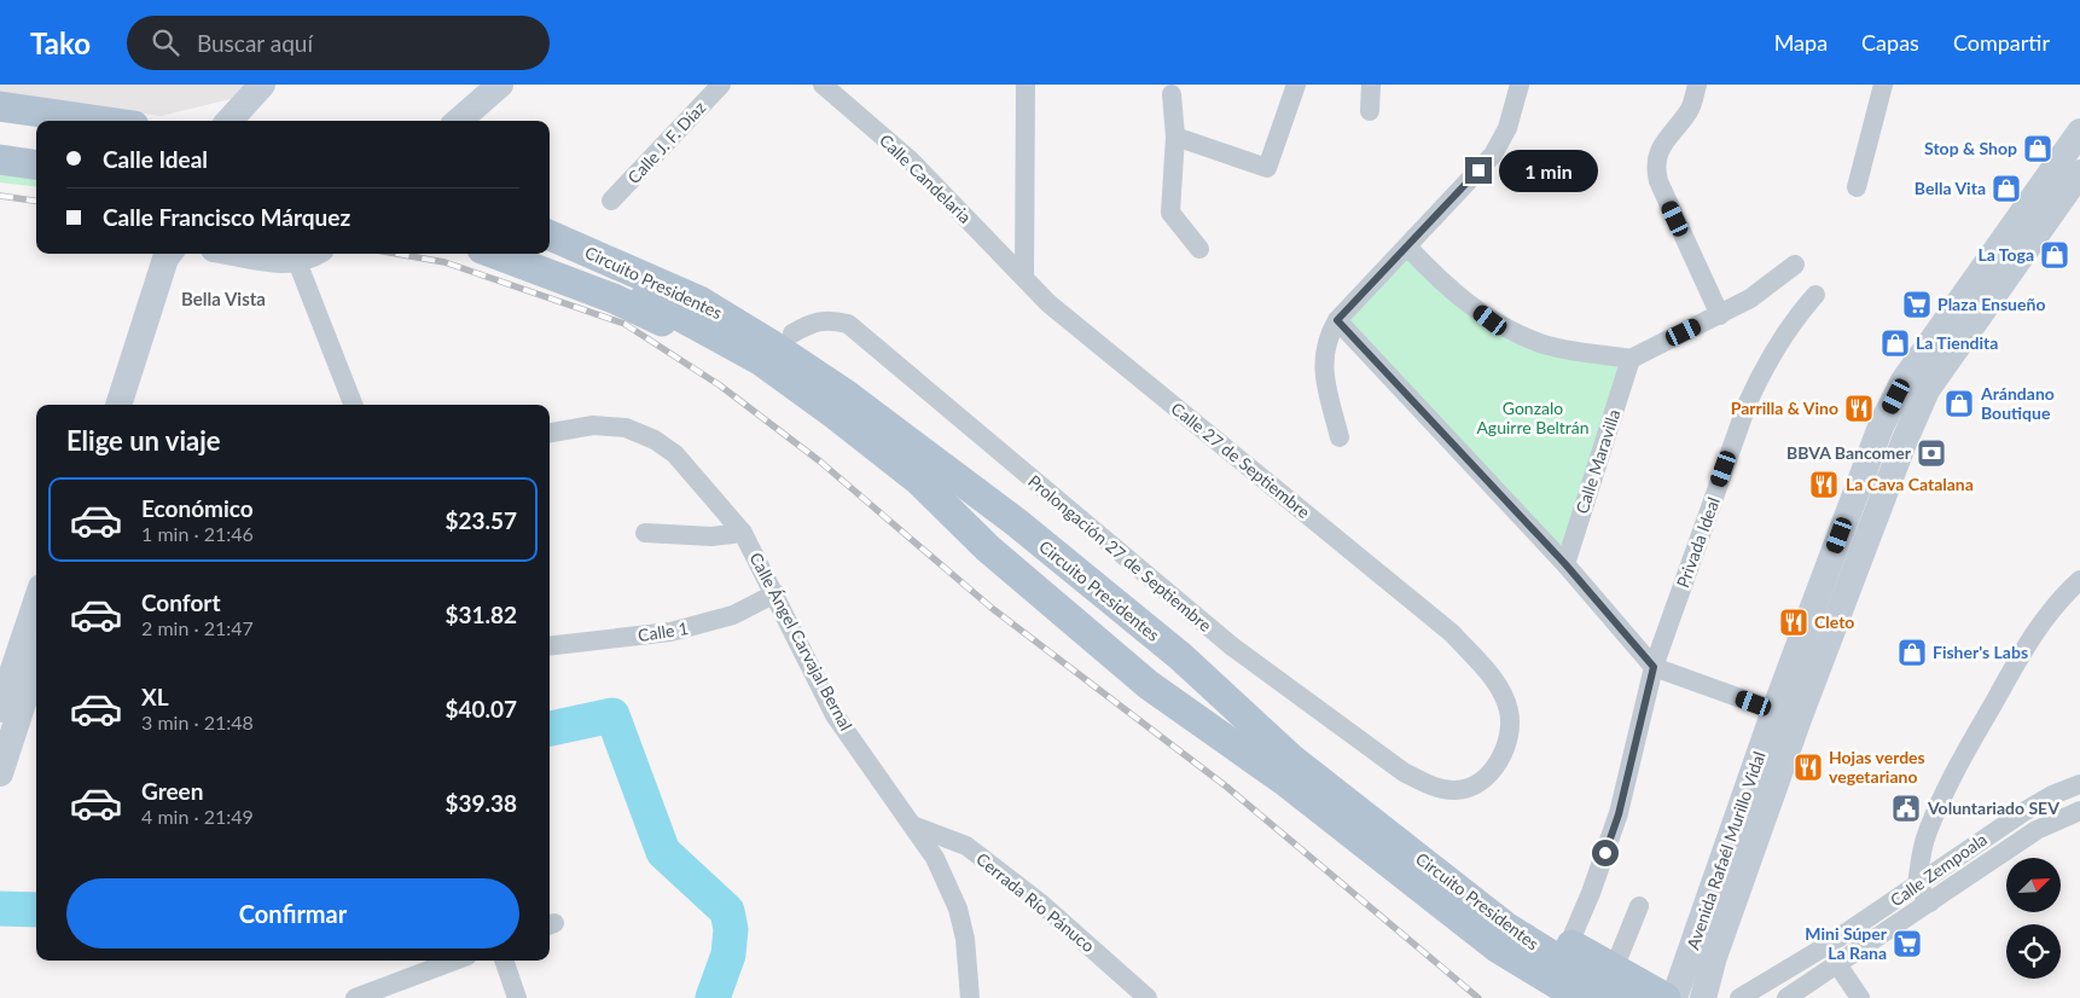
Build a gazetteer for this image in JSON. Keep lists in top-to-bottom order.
{
  "streets": {
    "main road": ["Circuito Presidentes", "Avenida Rafaél Murillo Vidal"],
    "street": [
      "Calle J. F. Díaz",
      "Calle Candelaria",
      "Calle 27 de Septiembre",
      "Calle Maravilla",
      "Privada Ideal",
      "Prolongación 27 de Septiembre",
      "Calle 1",
      "Calle Ángel Carvajal Bernal",
      "Calle Zempoala",
      "Cerrada Río Pánuco"
    ]
  },
  "crossings": [
    ["Calle Candelaria", "Calle 27 de Septiembre"],
    ["Calle 27 de Septiembre", "Prolongación 27 de Septiembre"],
    ["Calle 1", "Calle Ángel Carvajal Bernal"],
    ["Calle Ángel Carvajal Bernal", "Cerrada Río Pánuco"]
  ],
  "districts": ["Bella Vista"],
  "parks": ["Gonzalo Aguirre Beltrán"],
  "places": {
    "shop": [
      "Stop & Shop",
      "Bella Vita",
      "La Toga",
      "La Tiendita",
      "Arándano Boutique",
      "Fisher's Labs"
    ],
    "supermarket": ["Plaza Ensueño", "Mini Súper La Rana"],
    "restaurant": [
      "Parrilla & Vino",
      "La Cava Catalana",
      "Cleto",
      "Hojas verdes vegetariano"
    ],
    "bank": ["BBVA Bancomer"],
    "public building": ["Voluntariado SEV"]
  },
  "north": "top right",
  "page": {
    "header": "Tako",
    "search": "Buscar aquí",
    "nav": ["Mapa", "Capas", "Compartir"],
    "banner": ["Calle Ideal", "Calle Francisco Márquez"],
    "bubble": "1 min",
    "heading": "Elige un viaje",
    "list": [
      {
        "name": "Económico",
        "note": "1 min · 21:46",
        "value": "$23.57"
      },
      {
        "name": "Confort",
        "note": "2 min · 21:47",
        "value": "$31.82"
      },
      {
        "name": "XL",
        "note": "3 min · 21:48",
        "value": "$40.07"
      },
      {
        "name": "Green",
        "note": "4 min · 21:49",
        "value": "$39.38"
      }
    ],
    "buttons": "Confirmar"
  }
}
